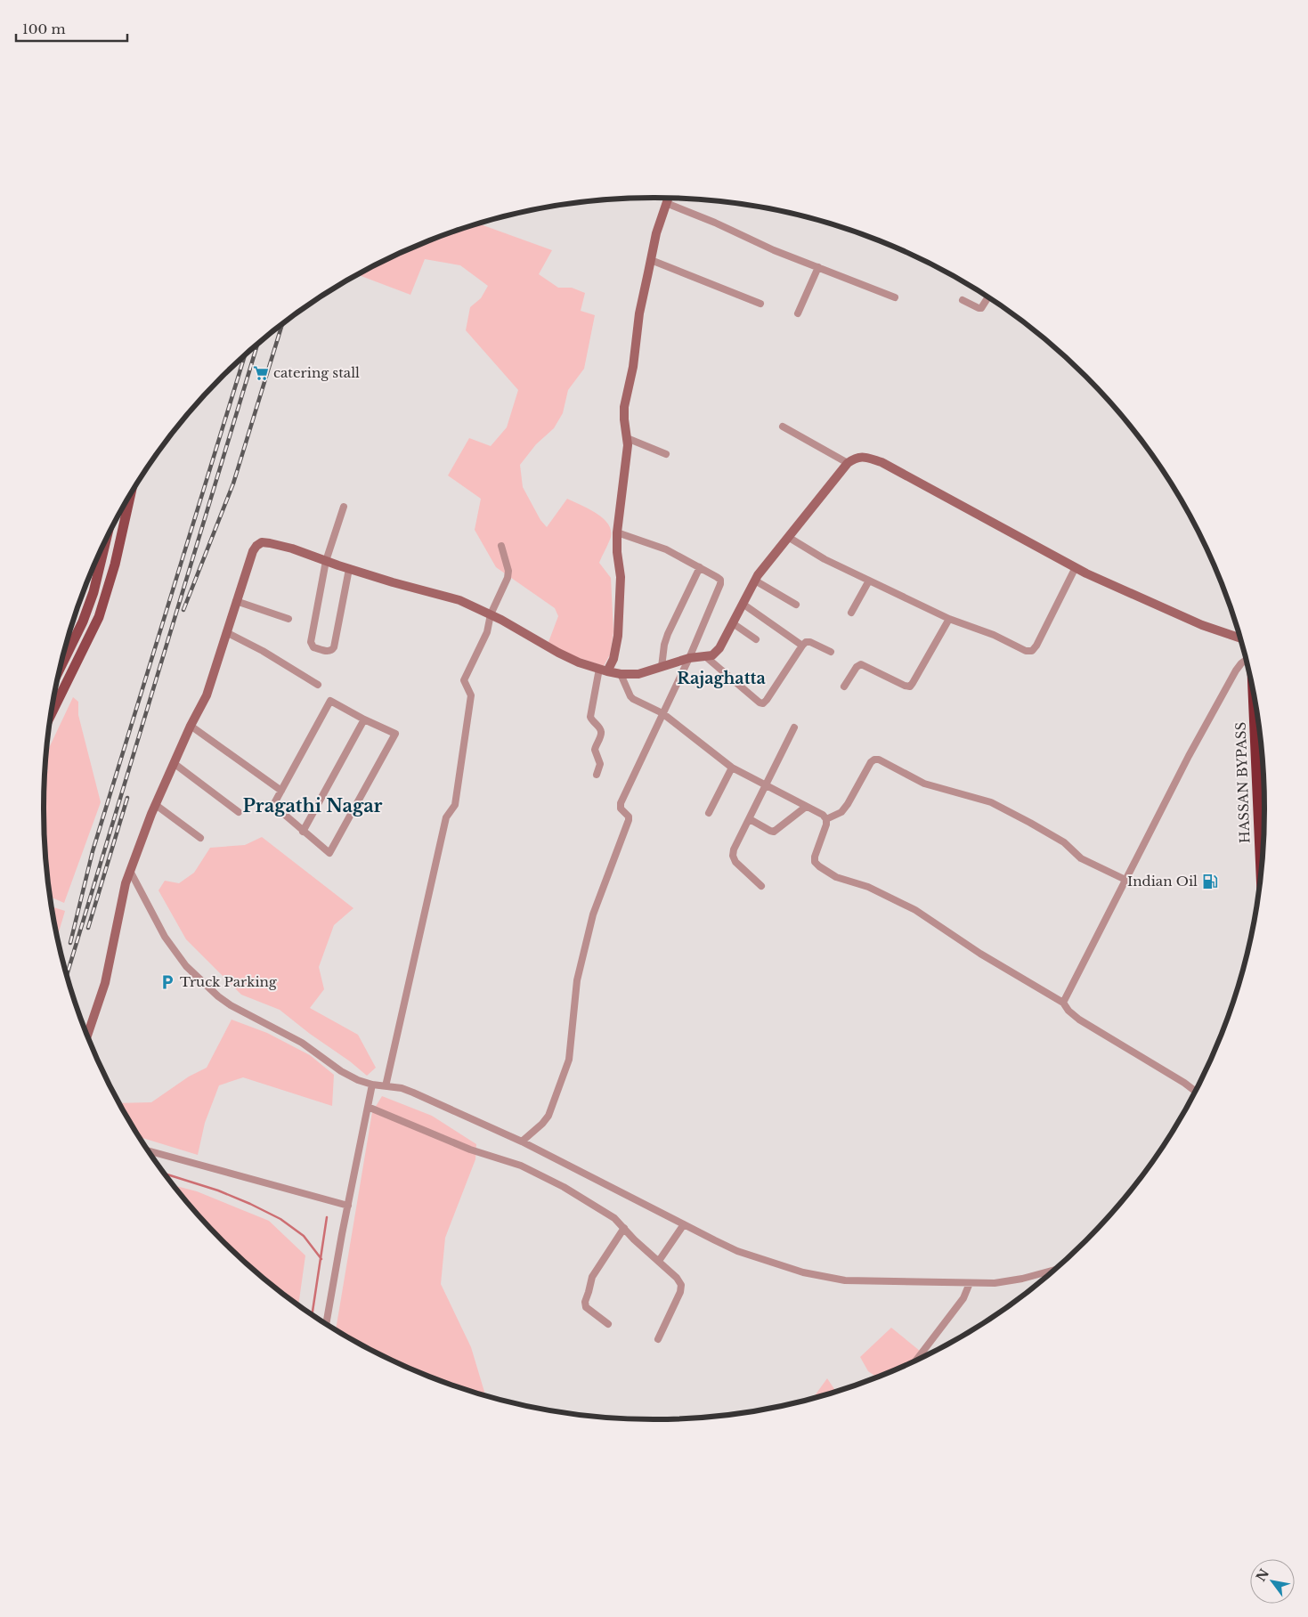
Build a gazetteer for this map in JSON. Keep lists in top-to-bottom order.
{
  "streets": {
    "highway": ["HASSAN BYPASS"]
  },
  "districts": ["Rajaghatta", "Pragathi Nagar"],
  "places": {
    "supermarket": ["catering stall"],
    "fuel station": ["Indian Oil"],
    "parking": ["Truck Parking"]
  },
  "scale_bar": "100 m",
  "north": "top left"
}
